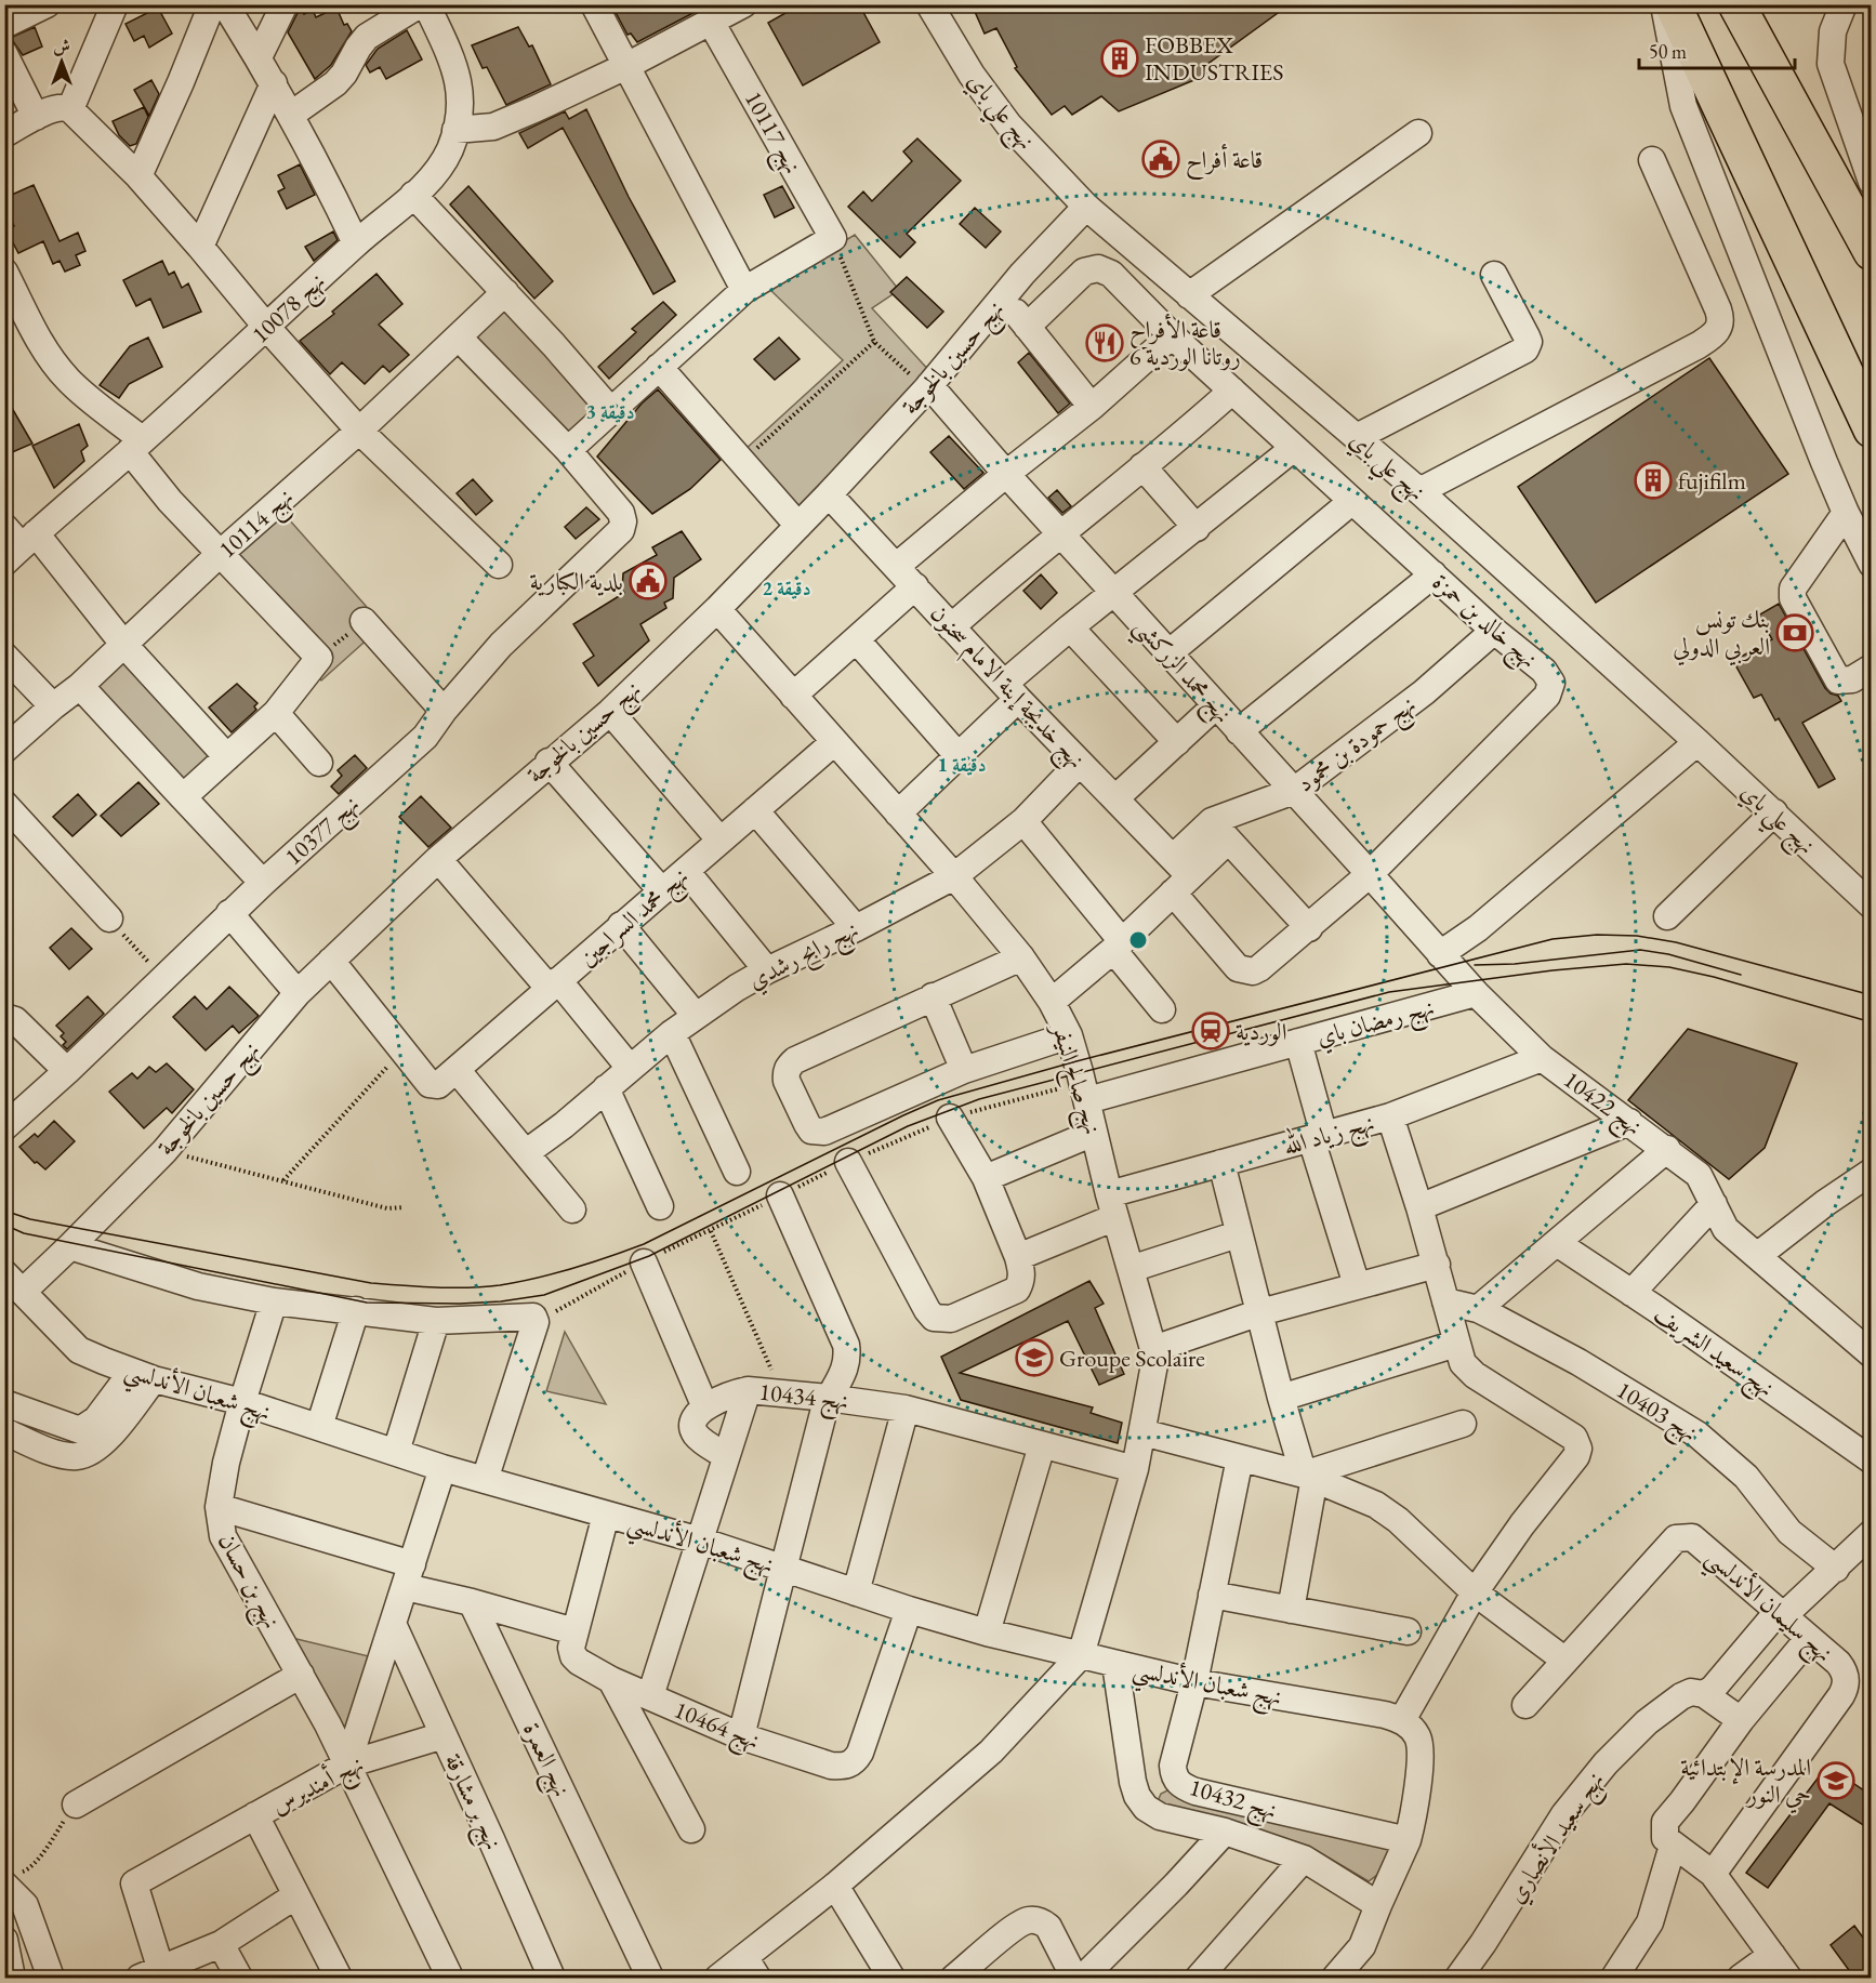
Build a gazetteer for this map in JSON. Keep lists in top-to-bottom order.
{
  "streets": {
    "street": [
      "نهج علي باي",
      "نهج 10117",
      "نهج 10078",
      "نهج حسين بالخوجة",
      "نهج 10114",
      "نهج خالد بن حمزة",
      "نهج محمد الزركشي",
      "نهج خديجة إبنة الامام سحنون",
      "نهج حمودة بن محمود",
      "نهج 10377",
      "نهج محمد السراجين",
      "نهج رابح رشدي",
      "نهج رمضان باي",
      "نهج صالح النيفر",
      "نهج 10422",
      "نهج زياد الله",
      "نهج سعيد الشريف",
      "نهج شعبان الأندلسي",
      "نهج 10434",
      "نهج 10403",
      "نهج بن حسان",
      "نهج سليمان الأندلسي",
      "نهج 10464",
      "نهج العمرة",
      "نهج أمنديرس",
      "نهج 10432",
      "نهج بر مشارقة",
      "نهج سعيد الأنصاري"
    ]
  },
  "crossings": [
    ["نهج علي باي", "نهج حسين بالخوجة"],
    ["نهج حسين بالخوجة", "نهج محمد الزركشي"],
    ["نهج حسين بالخوجة", "نهج خديجة إبنة الامام سحنون"],
    ["نهج حسين بالخوجة", "نهج صالح النيفر"],
    ["نهج حسين بالخوجة", "نهج شعبان الأندلسي"],
    ["نهج خالد بن حمزة", "نهج محمد الزركشي"],
    ["نهج خالد بن حمزة", "نهج خديجة إبنة الامام سحنون"],
    ["نهج خالد بن حمزة", "نهج حمودة بن محمود"],
    ["نهج محمد الزركشي", "نهج حمودة بن محمود"],
    ["نهج محمد الزركشي", "نهج 10422"],
    ["نهج خديجة إبنة الامام سحنون", "نهج حمودة بن محمود"],
    ["نهج خديجة إبنة الامام سحنون", "نهج رابح رشدي"],
    ["نهج حمودة بن محمود", "نهج صالح النيفر"],
    ["نهج محمد السراجين", "نهج صالح النيفر"],
    ["نهج رابح رشدي", "نهج صالح النيفر"],
    ["نهج رمضان باي", "نهج صالح النيفر"],
    ["نهج رمضان باي", "نهج 10422"],
    ["نهج صالح النيفر", "نهج زياد الله"],
    ["نهج صالح النيفر", "نهج شعبان الأندلسي"],
    ["نهج صالح النيفر", "نهج 10434"],
    ["نهج 10422", "نهج زياد الله"],
    ["نهج شعبان الأندلسي", "نهج 10434"],
    ["نهج شعبان الأندلسي", "نهج بن حسان"],
    ["نهج شعبان الأندلسي", "نهج 10464"],
    ["نهج شعبان الأندلسي", "نهج 10432"],
    ["نهج 10434", "نهج 10464"],
    ["نهج 10403", "نهج سعيد الأنصاري"],
    ["نهج بن حسان", "نهج أمنديرس"],
    ["نهج سليمان الأندلسي", "نهج سعيد الأنصاري"],
    ["نهج أمنديرس", "نهج بر مشارقة"]
  ],
  "places": {
    "building": ["FOBBEX INDUSTRIES", "fujifilm"],
    "public building": ["قاعة أفراح", "بلدية الكبارية"],
    "restaurant": ["قاعة الأفراح روتانا الوردية 6"],
    "bank": ["بنك تونس العربي الدولي"],
    "station": ["الوردية"],
    "school or university": ["Groupe Scolaire", "المدرسة الإبتدائية حي النور"]
  },
  "scale_bar": "50 m",
  "north": "top",
  "rings": ["3 دقيقة", "2 دقيقة", "1 دقيقة"]
}
